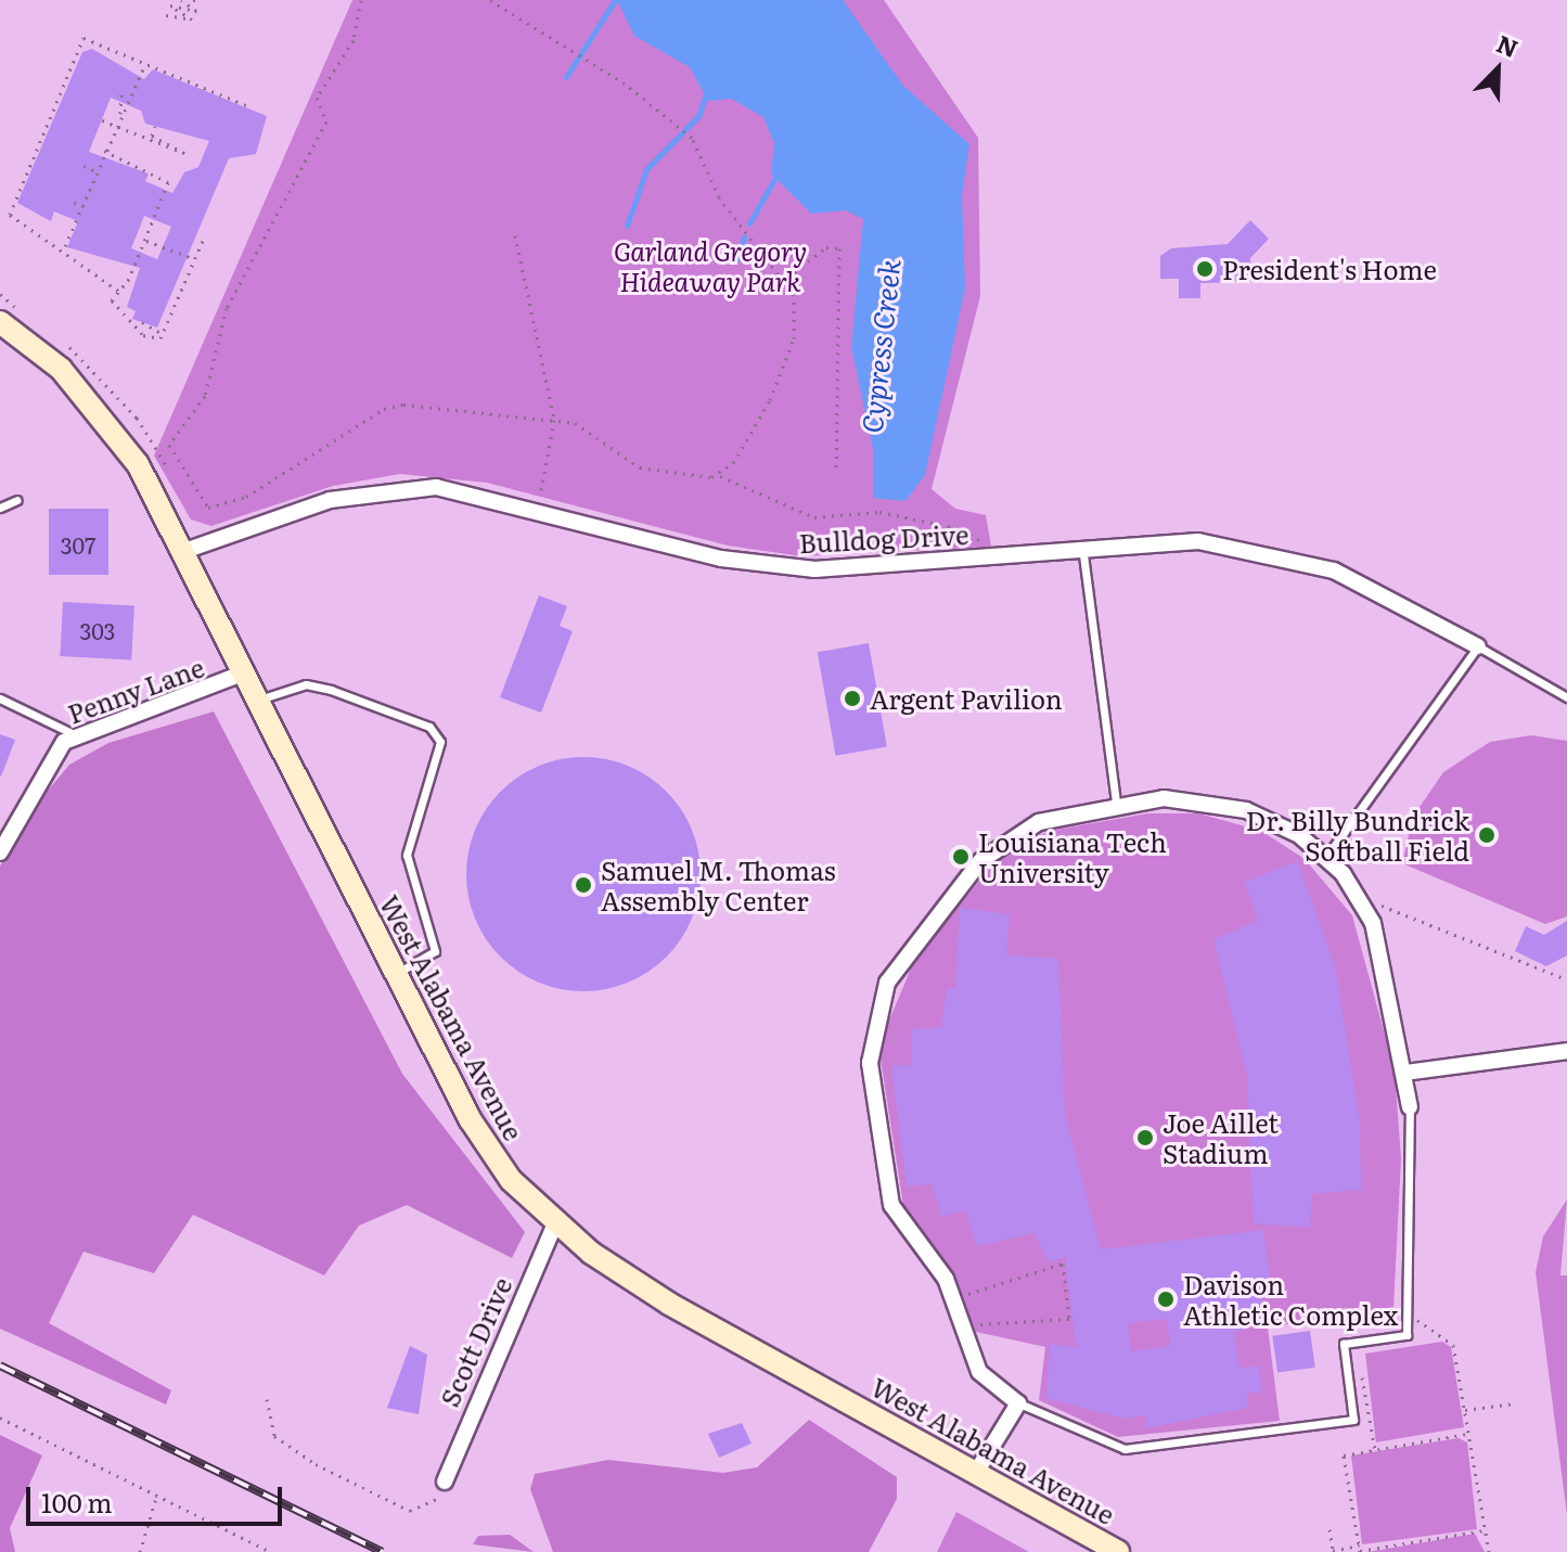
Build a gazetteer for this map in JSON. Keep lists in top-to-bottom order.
{
  "streets": {
    "main road": ["West Alabama Avenue"],
    "street": ["Bulldog Drive", "Penny Lane", "Scott Drive"]
  },
  "crossings": [
    ["Bulldog Drive", "West Alabama Avenue"],
    ["Penny Lane", "West Alabama Avenue"],
    ["West Alabama Avenue", "Scott Drive"]
  ],
  "water": ["Cypress Creek"],
  "parks": ["Garland Gregory Hideaway Park"],
  "places": [
    "President's Home",
    "Argent Pavilion",
    "Dr. Billy Bundrick Softball Field",
    "Louisiana Tech University",
    "Samuel M. Thomas Assembly Center",
    "Joe Aillet Stadium",
    "Davison Athletic Complex"
  ],
  "house_numbers": ["307", "303"],
  "scale_bar": "100 m",
  "north": "top right"
}
